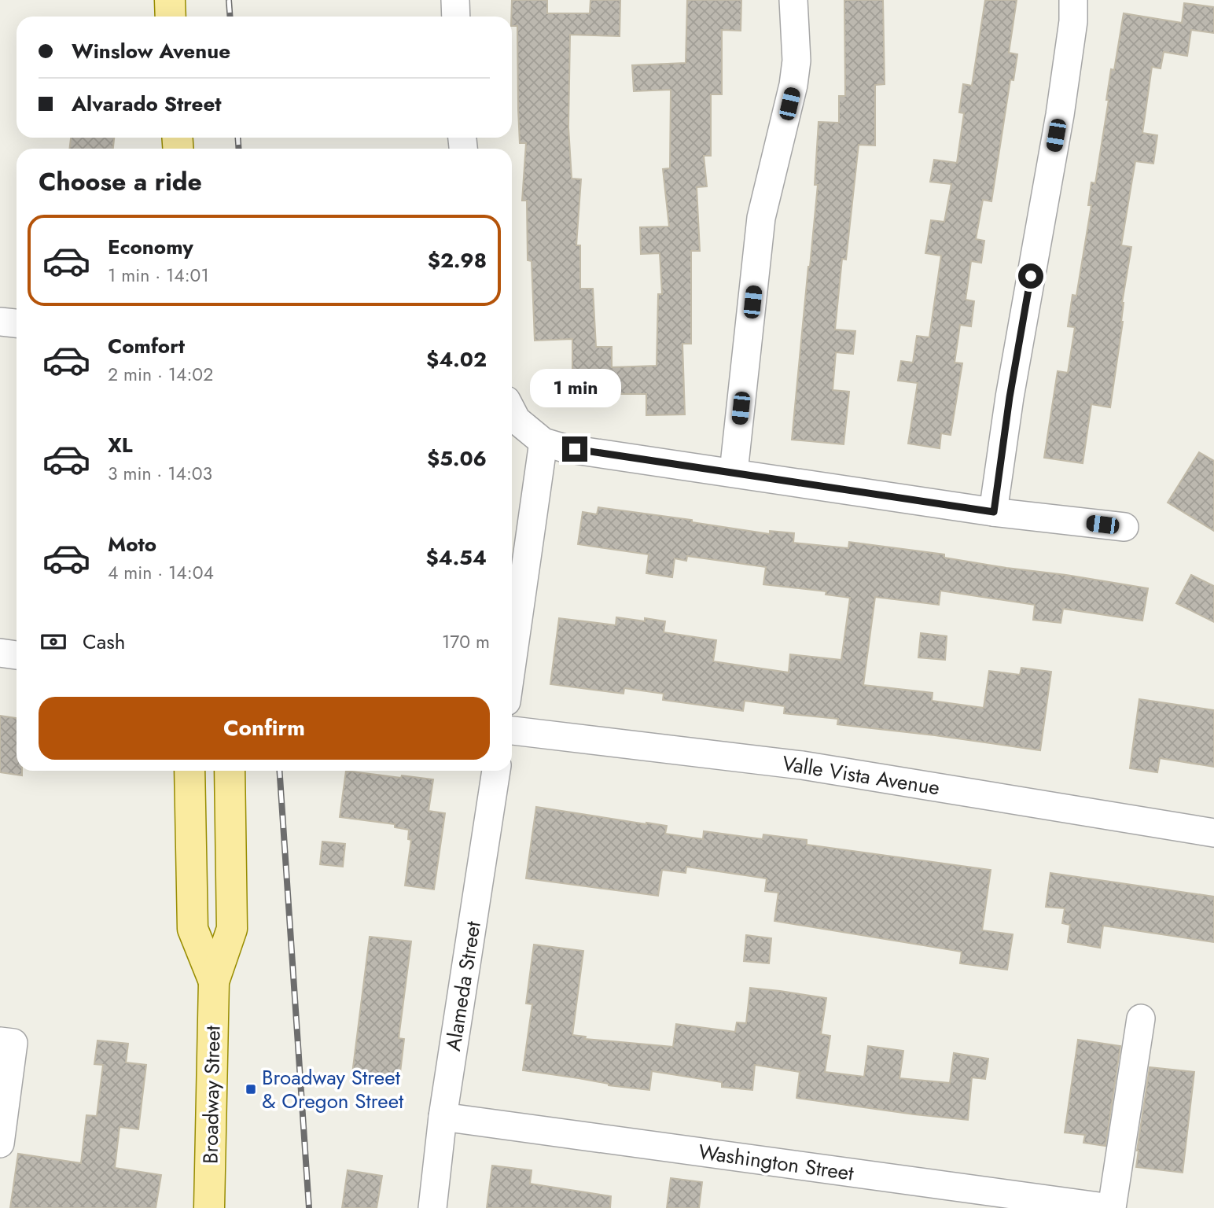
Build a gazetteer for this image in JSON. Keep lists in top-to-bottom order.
{
  "streets": {
    "main road": ["Broadway Street"],
    "street": ["Valle Vista Avenue", "Alameda Street", "Washington Street"]
  },
  "crossings": [
    ["Alameda Street", "Washington Street"]
  ],
  "places": {
    "transit": ["Broadway Street & Oregon Street"]
  },
  "page": {
    "banner": ["Winslow Avenue", "Alvarado Street"],
    "heading": "Choose a ride",
    "list": [
      {
        "name": "Economy",
        "note": "1 min · 14:01",
        "value": "$2.98"
      },
      {
        "name": "Comfort",
        "note": "2 min · 14:02",
        "value": "$4.02"
      },
      {
        "name": "XL",
        "note": "3 min · 14:03",
        "value": "$5.06"
      },
      {
        "name": "Moto",
        "note": "4 min · 14:04",
        "value": "$4.54"
      }
    ],
    "bubble": "1 min",
    "pay": ["Cash", "170 m"],
    "buttons": "Confirm"
  }
}
